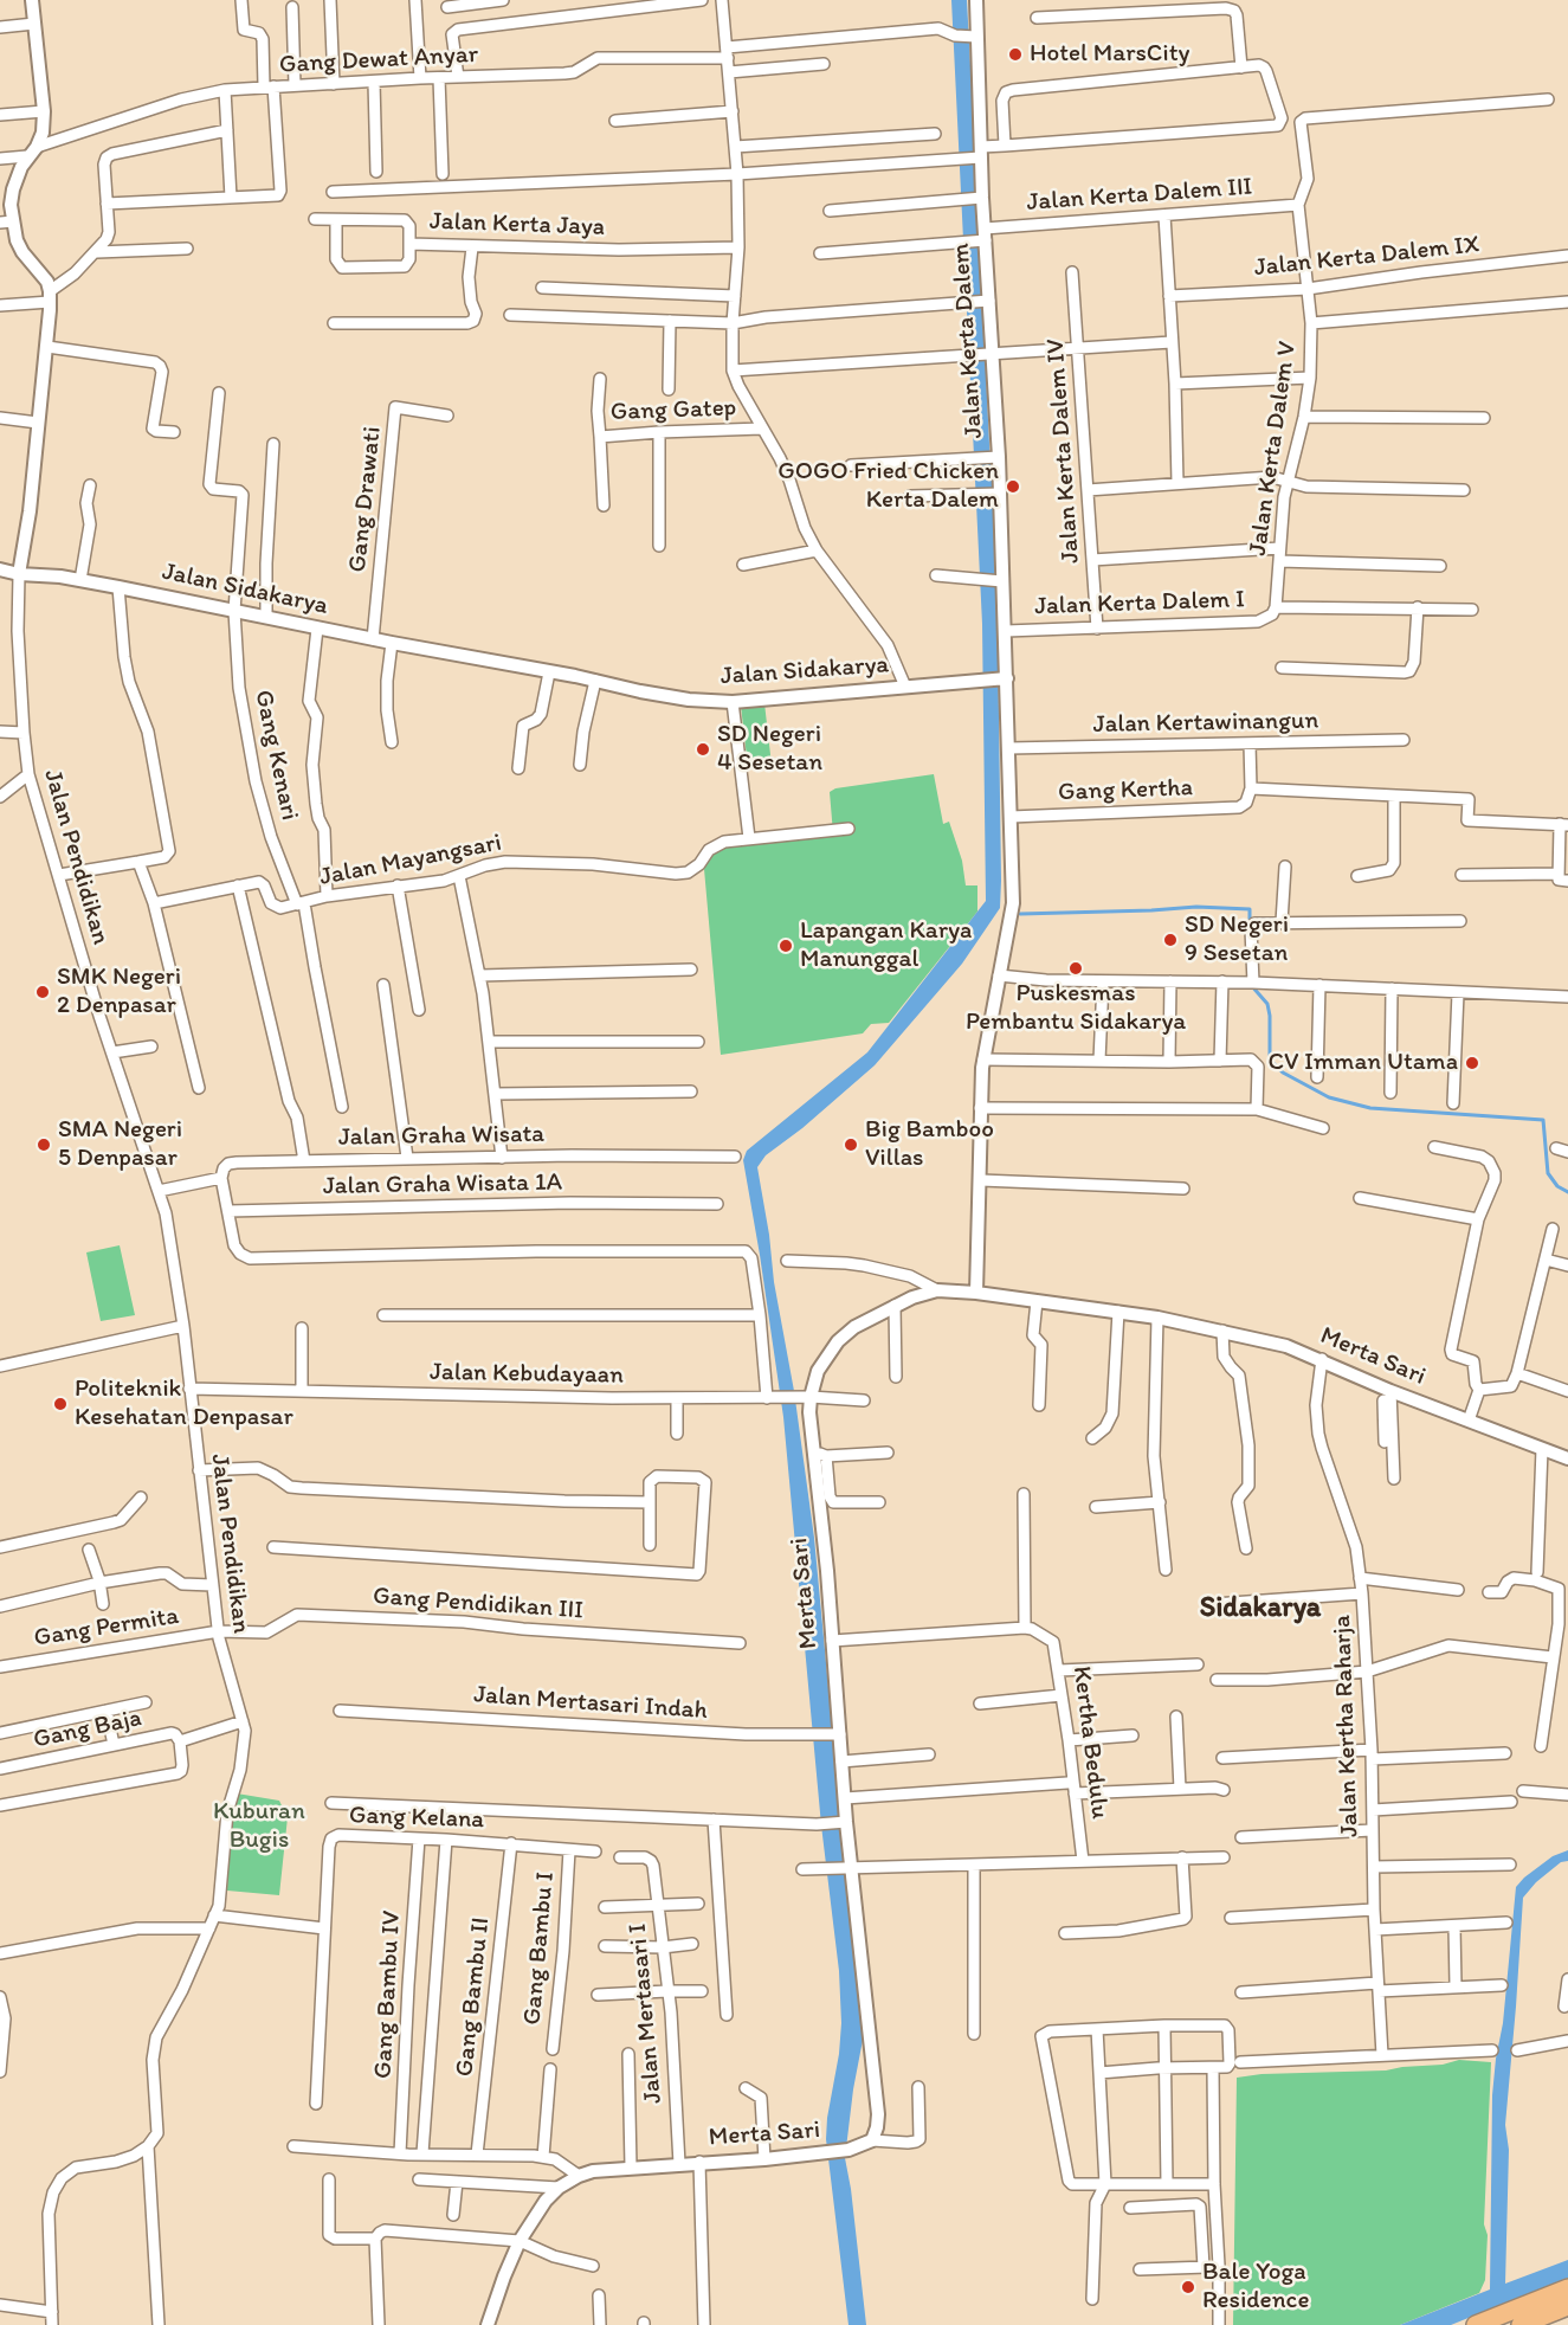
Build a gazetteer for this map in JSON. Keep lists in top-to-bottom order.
{
  "streets": {
    "street": [
      "Gang Dewat Anyar",
      "Jalan Kerta Dalem III",
      "Jalan Kerta Jaya",
      "Jalan Kerta Dalem IX",
      "Jalan Kerta Dalem",
      "Gang Gatep",
      "Jalan Kerta Dalem V",
      "Jalan Kerta Dalem IV",
      "Gang Drawati",
      "Jalan Sidakarya",
      "Jalan Kerta Dalem I",
      "Jalan Kertawinangun",
      "Gang Kenari",
      "Gang Kertha",
      "Jalan Pendidikan",
      "Jalan Mayangsari",
      "Jalan Graha Wisata",
      "Jalan Graha Wisata 1A",
      "Merta Sari",
      "Jalan Kebudayaan",
      "Gang Pendidikan III",
      "Gang Permita",
      "Jalan Mertasari Indah",
      "Jalan Kertha Raharja",
      "Gang Baja",
      "Kertha Bedulu",
      "Gang Kelana",
      "Gang Bambu I",
      "Gang Bambu IV",
      "Gang Bambu II",
      "Jalan Mertasari I"
    ]
  },
  "crossings": [
    ["Gang Dewat Anyar", "Jalan Kerta Dalem"],
    ["Jalan Kerta Dalem III", "Jalan Kerta Dalem"],
    ["Jalan Kerta Dalem III", "Jalan Kerta Dalem V"],
    ["Jalan Kerta Dalem IX", "Jalan Kerta Dalem V"],
    ["Jalan Kerta Dalem", "Jalan Sidakarya"],
    ["Jalan Kerta Dalem", "Jalan Kerta Dalem I"],
    ["Jalan Kerta Dalem V", "Jalan Kerta Dalem I"],
    ["Jalan Kerta Dalem IV", "Jalan Kerta Dalem I"],
    ["Gang Drawati", "Jalan Sidakarya"],
    ["Jalan Sidakarya", "Gang Kenari"],
    ["Jalan Sidakarya", "Jalan Pendidikan"],
    ["Gang Kenari", "Jalan Mayangsari"],
    ["Jalan Pendidikan", "Jalan Graha Wisata"],
    ["Jalan Pendidikan", "Jalan Kebudayaan"],
    ["Jalan Pendidikan", "Gang Pendidikan III"],
    ["Jalan Pendidikan", "Gang Permita"],
    ["Jalan Pendidikan", "Gang Baja"],
    ["Merta Sari", "Jalan Kebudayaan"],
    ["Merta Sari", "Jalan Mertasari Indah"],
    ["Merta Sari", "Jalan Kertha Raharja"],
    ["Merta Sari", "Gang Kelana"],
    ["Merta Sari", "Jalan Mertasari I"],
    ["Gang Pendidikan III", "Gang Permita"],
    ["Gang Kelana", "Gang Bambu I"],
    ["Gang Kelana", "Gang Bambu IV"],
    ["Gang Kelana", "Gang Bambu II"]
  ],
  "districts": ["Sidakarya"],
  "parks": ["Kuburan Bugis"],
  "places": [
    "Hotel MarsCity",
    "GOGO Fried Chicken Kerta Dalem",
    "SD Negeri 4 Sesetan",
    "SD Negeri 9 Sesetan",
    "Lapangan Karya Manunggal",
    "Puskesmas Pembantu Sidakarya",
    "SMK Negeri 2 Denpasar",
    "CV Imman Utama",
    "SMA Negeri 5 Denpasar",
    "Big Bamboo Villas",
    "Politeknik Kesehatan Denpasar",
    "Bale Yoga Residence"
  ]
}
